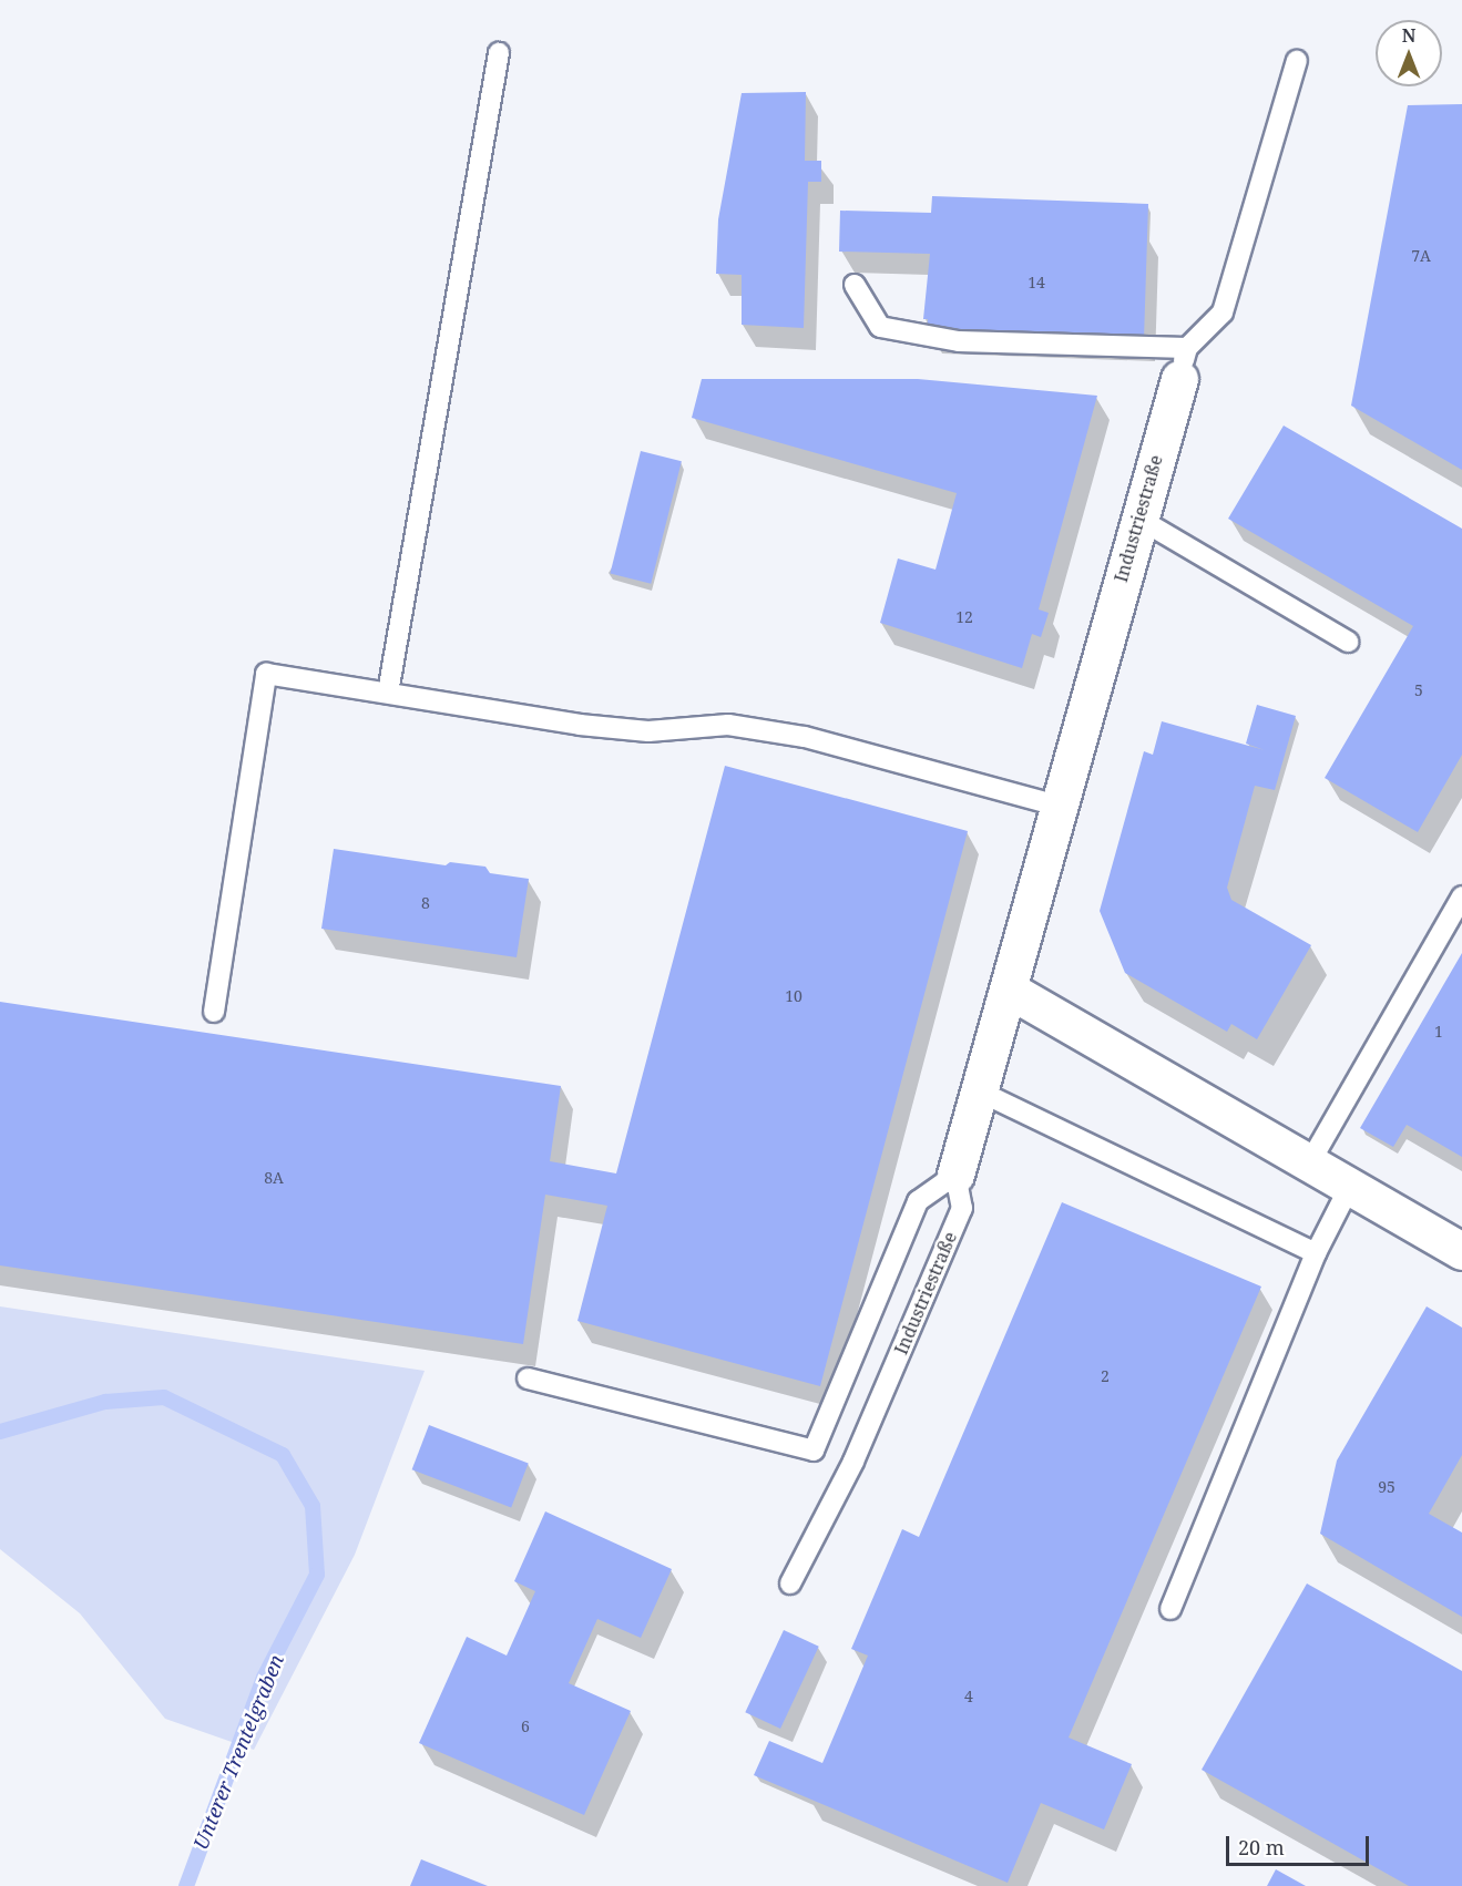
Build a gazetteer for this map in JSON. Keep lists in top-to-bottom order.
{
  "streets": {
    "street": ["Industriestraße"]
  },
  "water": ["Unterer Trentelgraben"],
  "house_numbers": [
    "7A",
    "14",
    "12",
    "5",
    "8",
    "10",
    "1",
    "8A",
    "2",
    "95",
    "4",
    "6"
  ],
  "scale_bar": "20 m",
  "north": "top"
}
